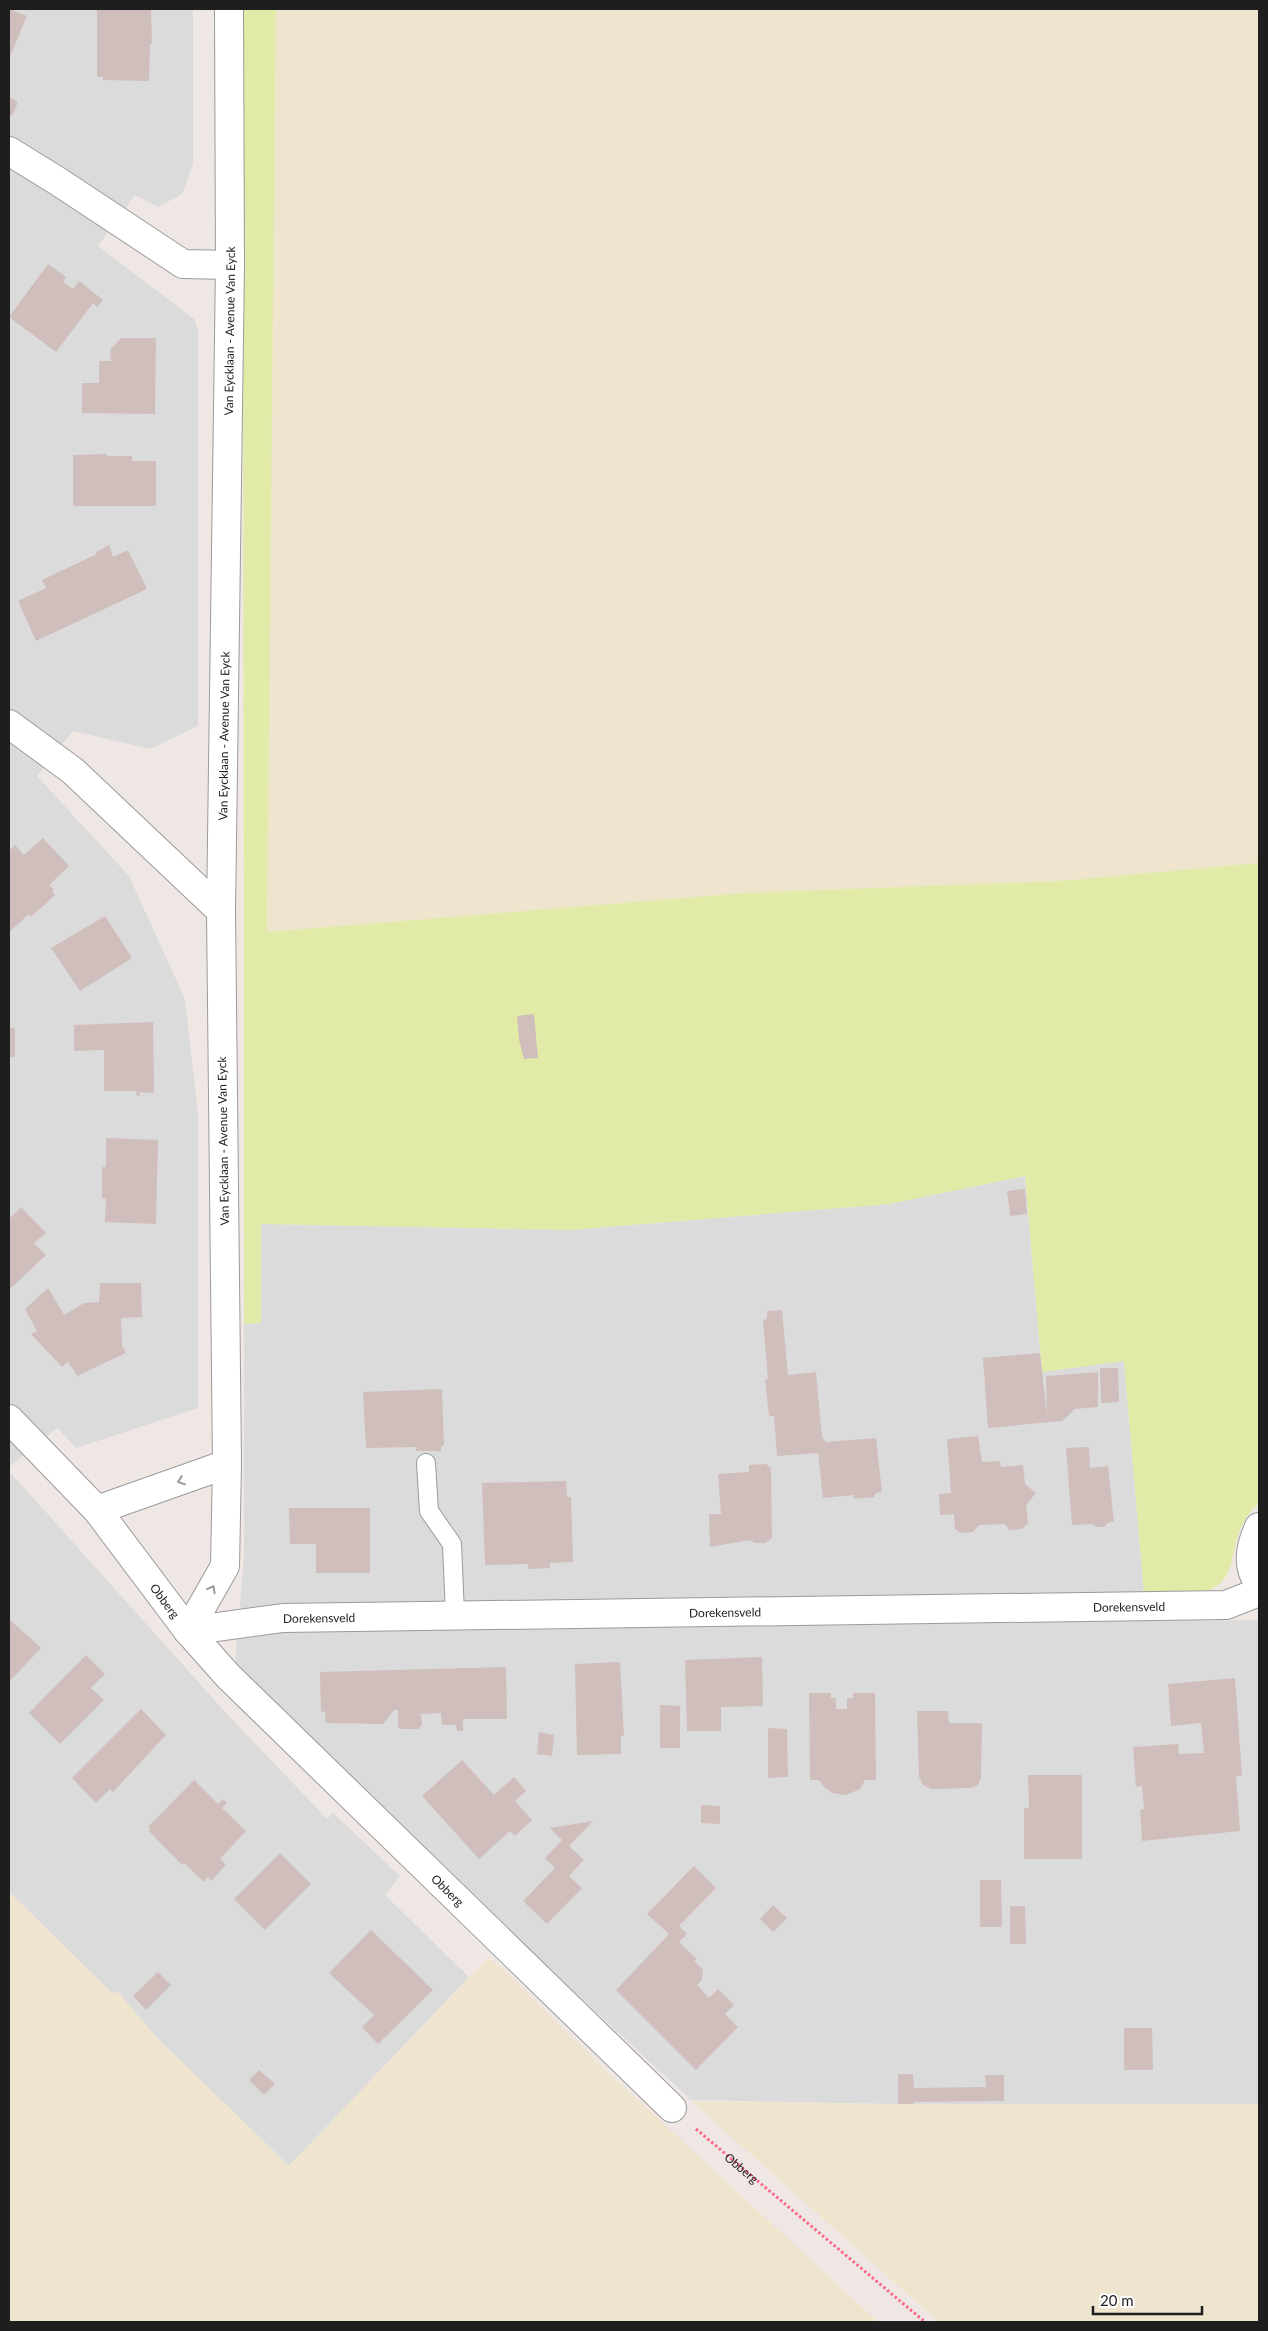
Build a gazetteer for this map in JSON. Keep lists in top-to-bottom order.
{
  "streets": {
    "street": ["Van Eycklaan - Avenue Van Eyck", "Obberg", "Dorekensveld"]
  },
  "crossings": [
    ["Van Eycklaan - Avenue Van Eyck", "Obberg"],
    ["Van Eycklaan - Avenue Van Eyck", "Dorekensveld"],
    ["Obberg", "Dorekensveld"]
  ],
  "scale_bar": "20 m"
}
